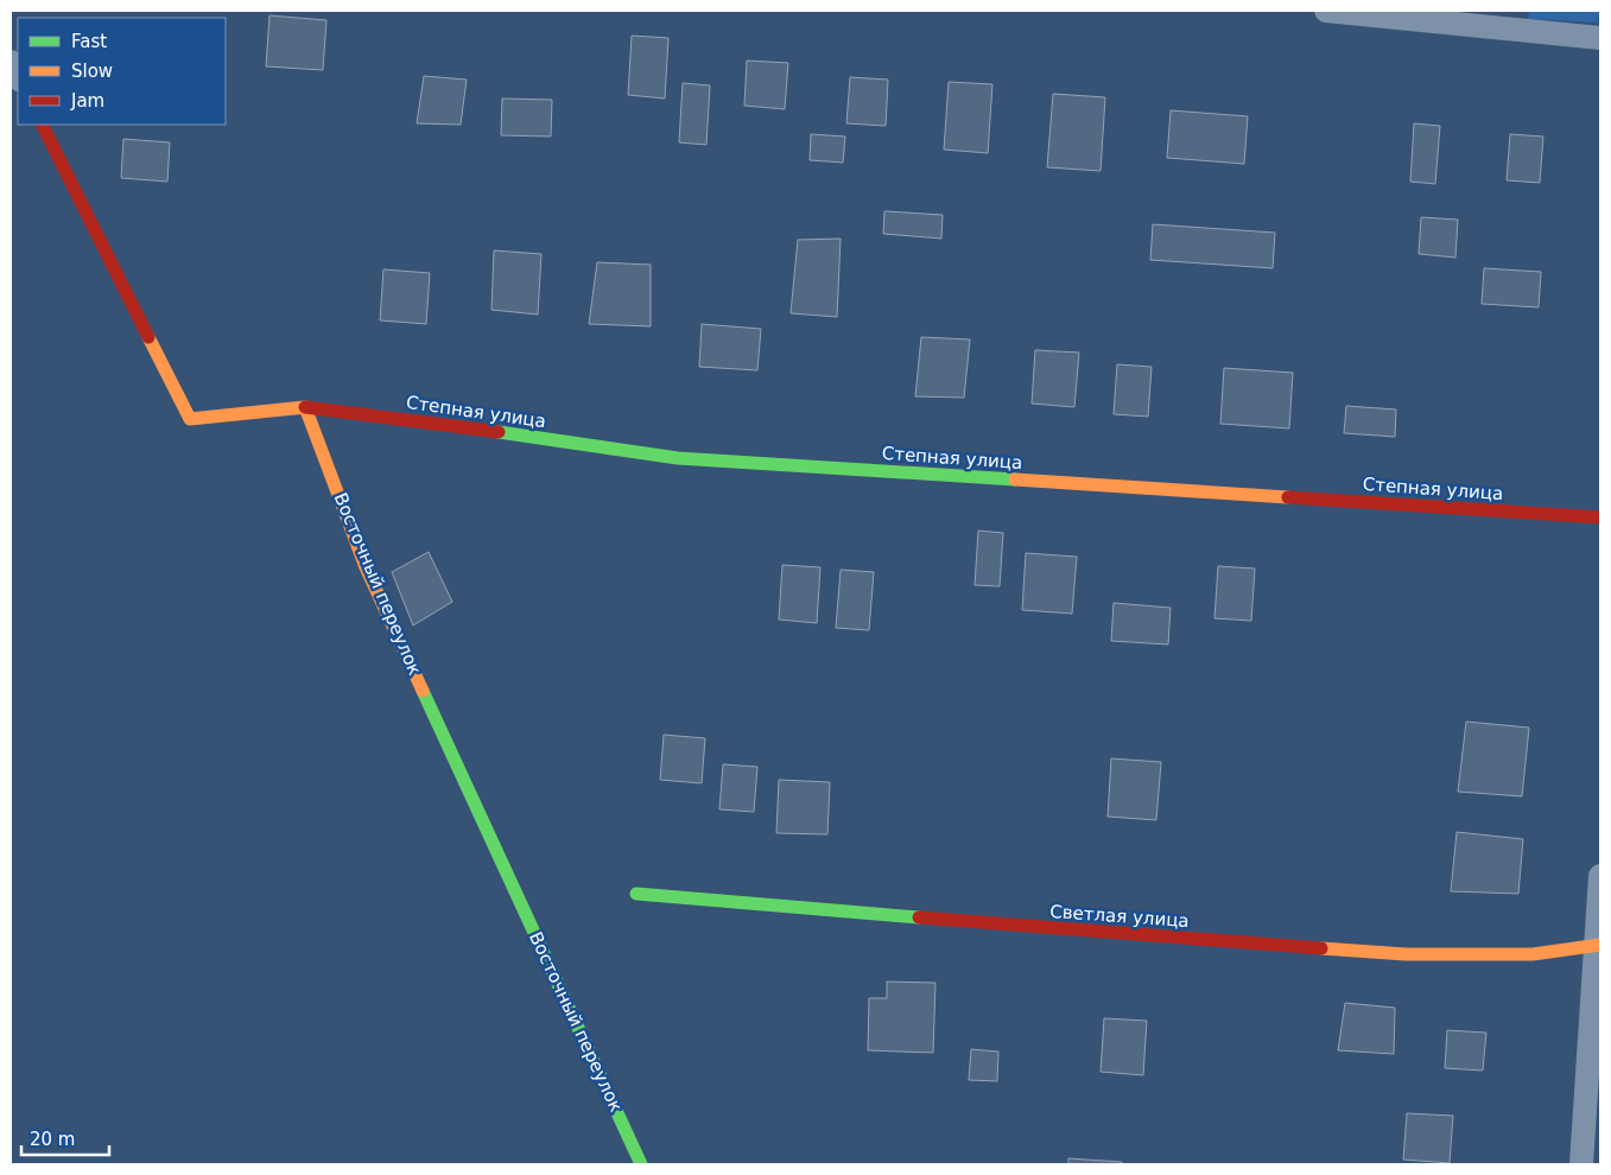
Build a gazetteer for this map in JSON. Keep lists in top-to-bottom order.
{
  "streets": {
    "street": ["Степная улица", "Восточный переулок", "Светлая улица"]
  },
  "crossings": [
    ["Степная улица", "Восточный переулок"]
  ],
  "legend": ["Fast", "Slow", "Jam"],
  "scale_bar": "20 m"
}
